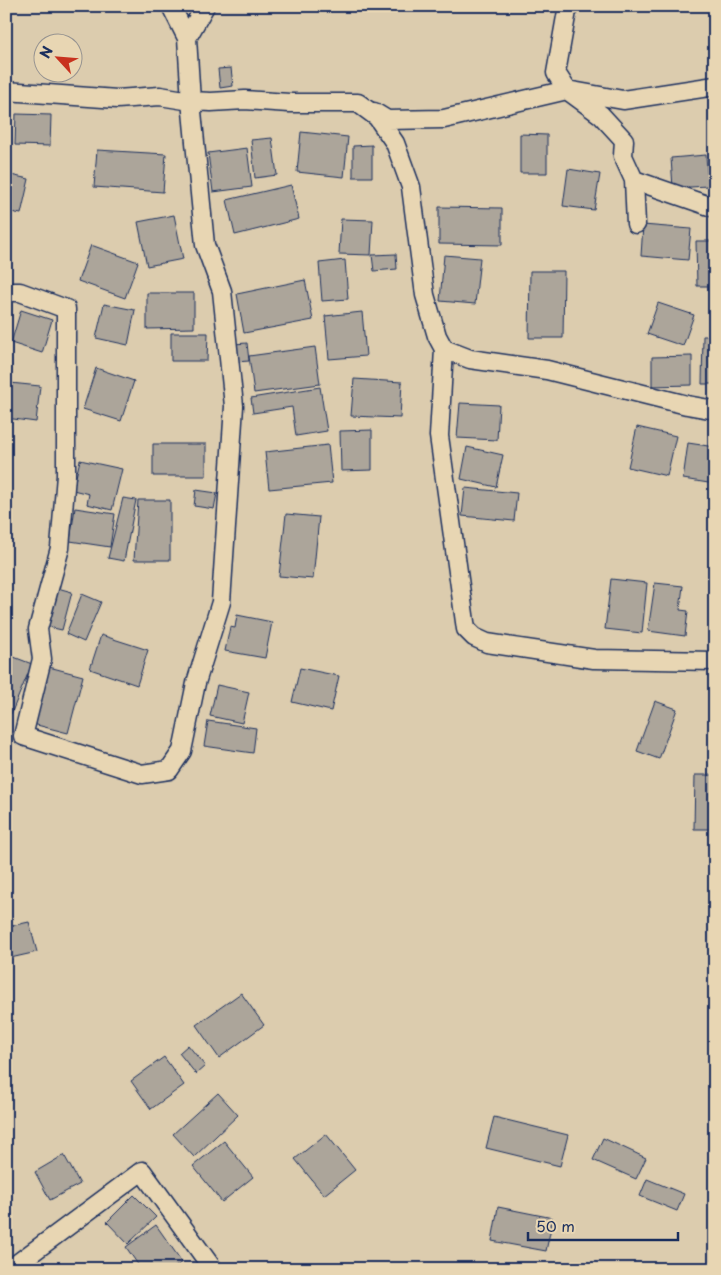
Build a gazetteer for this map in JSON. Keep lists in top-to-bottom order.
{
  "scale_bar": "50 m",
  "north": "top left"
}
